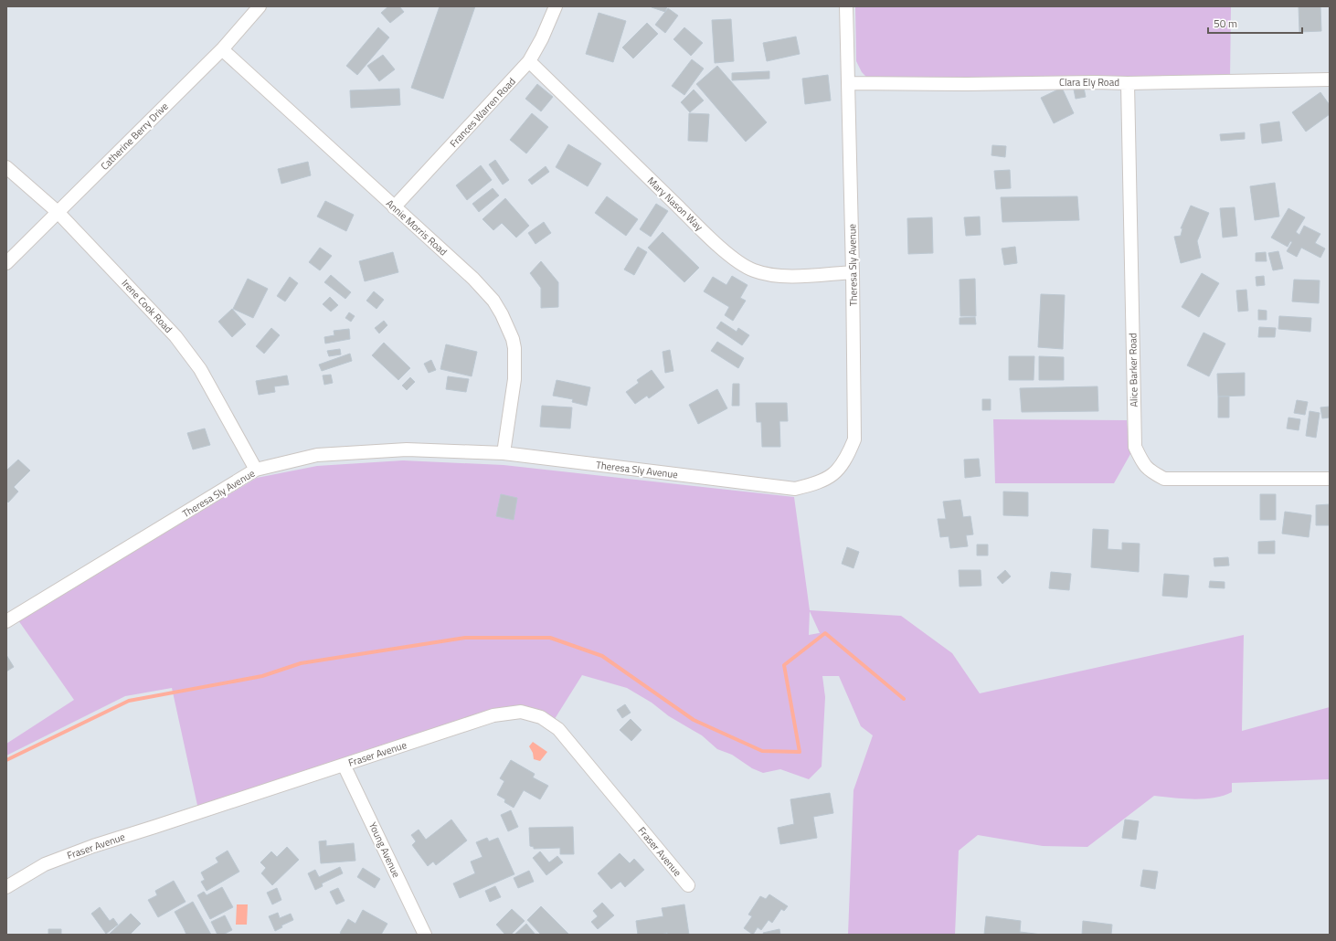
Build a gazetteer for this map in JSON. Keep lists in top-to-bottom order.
{
  "streets": {
    "street": [
      "Clara Ely Road",
      "Frances Warren Road",
      "Catherine Berry Drive",
      "Mary Nason Way",
      "Annie Morris Road",
      "Theresa Sly Avenue",
      "Irene Cook Road",
      "Alice Barker Road",
      "Fraser Avenue",
      "Young Avenue"
    ]
  },
  "crossings": [
    ["Clara Ely Road", "Theresa Sly Avenue"],
    ["Clara Ely Road", "Alice Barker Road"],
    ["Frances Warren Road", "Mary Nason Way"],
    ["Frances Warren Road", "Annie Morris Road"],
    ["Catherine Berry Drive", "Annie Morris Road"],
    ["Catherine Berry Drive", "Irene Cook Road"],
    ["Mary Nason Way", "Theresa Sly Avenue"],
    ["Annie Morris Road", "Theresa Sly Avenue"],
    ["Theresa Sly Avenue", "Irene Cook Road"],
    ["Fraser Avenue", "Young Avenue"]
  ],
  "scale_bar": "50 m"
}
